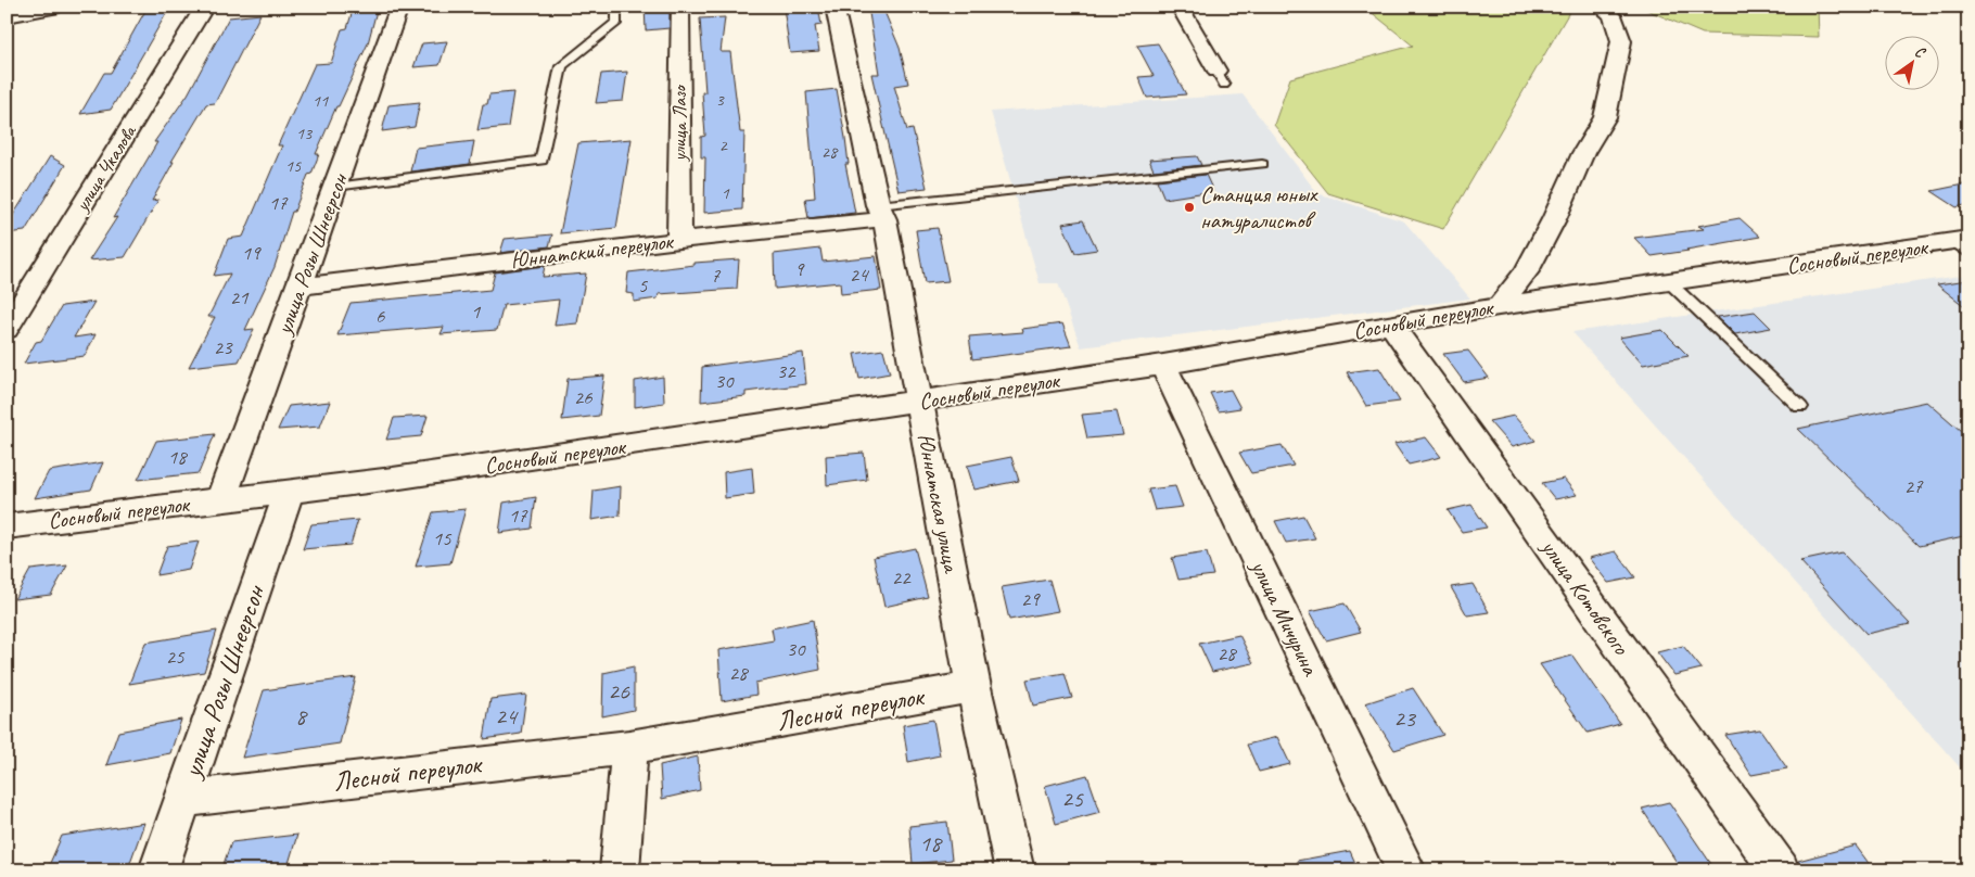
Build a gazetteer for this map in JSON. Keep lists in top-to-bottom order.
{
  "streets": {
    "street": [
      "улица Лазо",
      "улица Чкалова",
      "Юннатский переулок",
      "улица Розы Шнеерсон",
      "Сосновый переулок",
      "Юннатская улица",
      "улица Котовского",
      "улица Мичурина",
      "Лесной переулок"
    ]
  },
  "crossings": [
    ["улица Лазо", "Юннатский переулок"],
    ["Юннатский переулок", "улица Розы Шнеерсон"],
    ["Юннатский переулок", "Юннатская улица"],
    ["улица Розы Шнеерсон", "Сосновый переулок"],
    ["улица Розы Шнеерсон", "Лесной переулок"],
    ["Сосновый переулок", "Юннатская улица"],
    ["Сосновый переулок", "улица Котовского"],
    ["Сосновый переулок", "улица Мичурина"],
    ["Юннатская улица", "Лесной переулок"]
  ],
  "places": ["Станция юных натуралистов"],
  "house_numbers": [
    "3",
    "11",
    "13",
    "2",
    "28",
    "15",
    "1",
    "17",
    "19",
    "9",
    "24",
    "7",
    "5",
    "21",
    "1",
    "6",
    "23",
    "32",
    "30",
    "26",
    "18",
    "27",
    "17",
    "15",
    "22",
    "29",
    "30",
    "28",
    "25",
    "28",
    "26",
    "8",
    "24",
    "23",
    "25",
    "18"
  ],
  "north": "top right"
}
